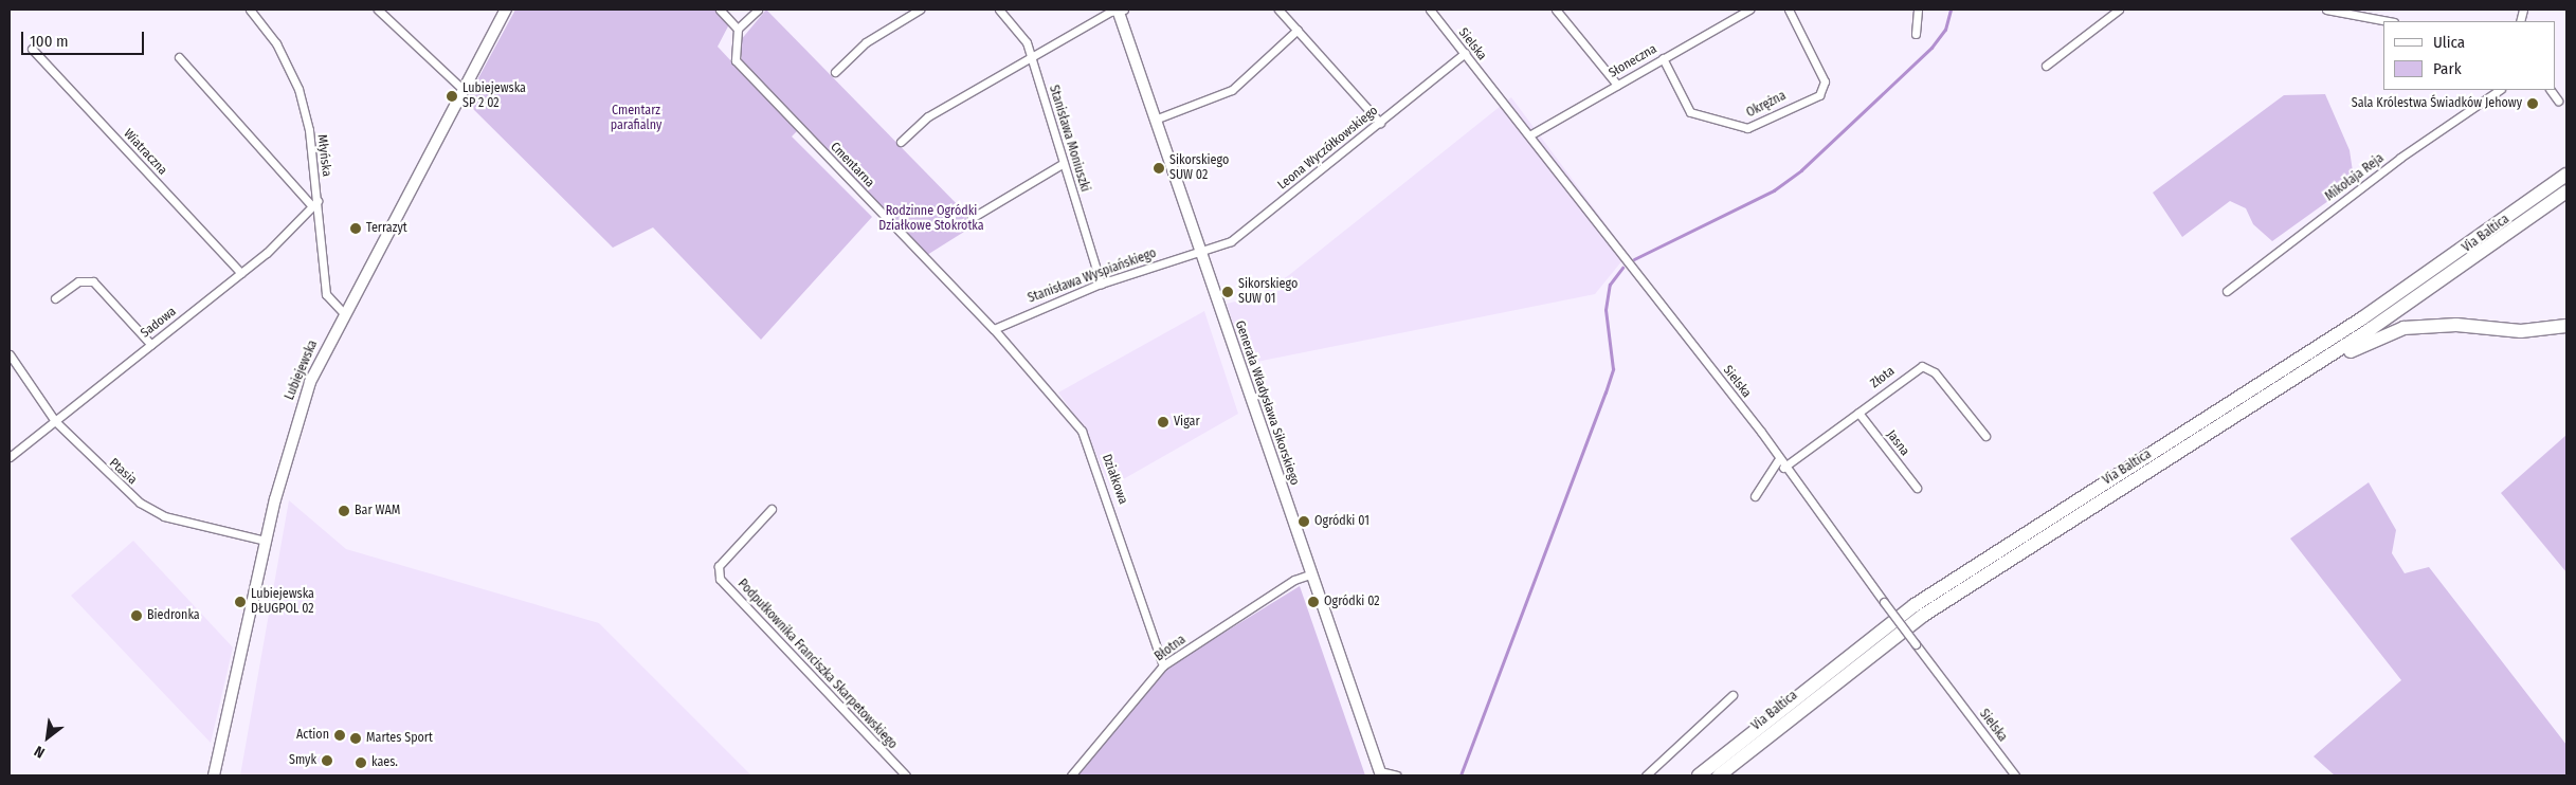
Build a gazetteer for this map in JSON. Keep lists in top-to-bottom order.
{
  "streets": {
    "highway": ["Via Baltica"],
    "main road": ["Lubiejewska", "Generała Władysława Sikorskiego"],
    "street": [
      "Sielska",
      "Słoneczna",
      "Okrężna",
      "Stanisława Moniuszki",
      "Leona Wyczółkowskiego",
      "Wiatraczna",
      "Młyńska",
      "Cmentarna",
      "Mikołaja Reja",
      "Stanisława Wyspiańskiego",
      "Sadowa",
      "Złota",
      "Jasna",
      "Ptasia",
      "Działkowa",
      "Błotna",
      "Podpułkownika Franciszka Skarpetowskiego"
    ]
  },
  "crossings": [
    ["Sielska", "Słoneczna"],
    ["Sielska", "Leona Wyczółkowskiego"],
    ["Sielska", "Złota"],
    ["Słoneczna", "Okrężna"],
    ["Stanisława Moniuszki", "Stanisława Wyspiańskiego"],
    ["Leona Wyczółkowskiego", "Stanisława Wyspiańskiego"],
    ["Leona Wyczółkowskiego", "Generała Władysława Sikorskiego"],
    ["Wiatraczna", "Sadowa"],
    ["Młyńska", "Sadowa"],
    ["Młyńska", "Lubiejewska"],
    ["Cmentarna", "Stanisława Wyspiańskiego"],
    ["Cmentarna", "Działkowa"],
    ["Stanisława Wyspiańskiego", "Generała Władysława Sikorskiego"],
    ["Stanisława Wyspiańskiego", "Działkowa"],
    ["Sadowa", "Ptasia"],
    ["Lubiejewska", "Ptasia"],
    ["Złota", "Jasna"],
    ["Generała Władysława Sikorskiego", "Błotna"],
    ["Działkowa", "Błotna"]
  ],
  "parks": ["Cmentarz parafialny", "Rodzinne Ogródki Działkowe Stokrotka"],
  "places": [
    "Lubiejewska SP 2 02",
    "Sala Królestwa Świadków Jehowy",
    "Sikorskiego SUW 02",
    "Terrazyt",
    "Sikorskiego SUW 01",
    "Vigar",
    "Bar WAM",
    "Ogródki 01",
    "Lubiejewska DŁUGPOL 02",
    "Ogródki 02",
    "Biedronka",
    "Action",
    "Martes Sport",
    "Smyk",
    "kaes."
  ],
  "legend": ["Ulica", "Park"],
  "scale_bar": "100 m",
  "north": "bottom left"
}
